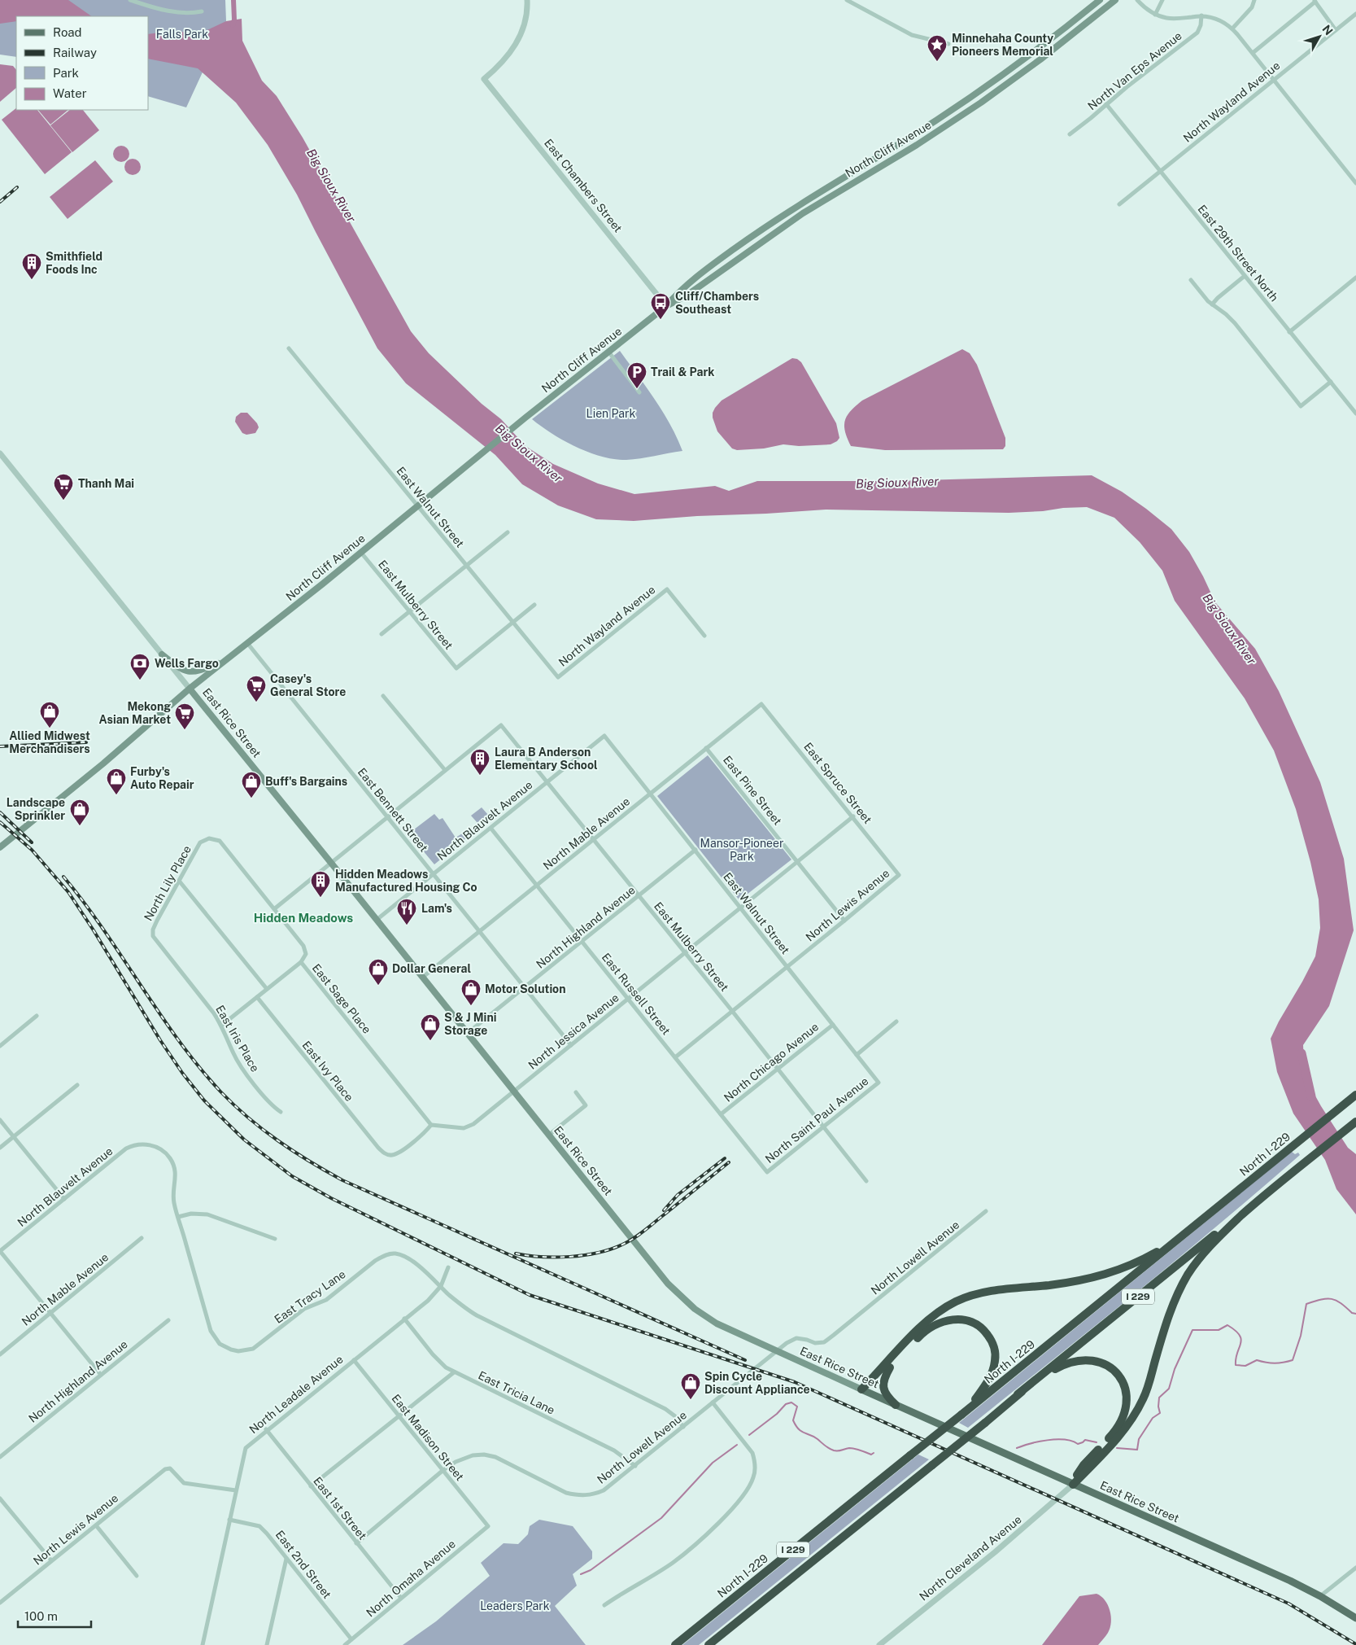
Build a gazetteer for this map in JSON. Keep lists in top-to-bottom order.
{
  "streets": {
    "highway": ["North I-229", "I 229"],
    "main road": ["North Cliff Avenue", "East Rice Street"],
    "street": [
      "North Van Eps Avenue",
      "North Wayland Avenue",
      "East Chambers Street",
      "East 29th Street North",
      "East Walnut Street",
      "East Mulberry Street",
      "East Spruce Street",
      "East Pine Street",
      "East Bennett Street",
      "North Blauvelt Avenue",
      "North Mable Avenue",
      "North Lily Place",
      "North Lewis Avenue",
      "North Highland Avenue",
      "East Russell Street",
      "East Sage Place",
      "North Jessica Avenue",
      "East Iris Place",
      "North Chicago Avenue",
      "East Ivy Place",
      "North Saint Paul Avenue",
      "North Lowell Avenue",
      "East Tracy Lane",
      "East Tricia Lane",
      "North Leadale Avenue",
      "East Madison Street",
      "East 1st Street",
      "North Cleveland Avenue",
      "East 2nd Street",
      "North Omaha Avenue"
    ]
  },
  "crossings": [
    ["North Van Eps Avenue", "East 29th Street North"],
    ["North Wayland Avenue", "East 29th Street North"],
    ["North Wayland Avenue", "East Walnut Street"],
    ["North Cliff Avenue", "East Chambers Street"],
    ["North Cliff Avenue", "East Walnut Street"],
    ["North Cliff Avenue", "East Mulberry Street"],
    ["North Cliff Avenue", "East Rice Street"],
    ["North Cliff Avenue", "East Bennett Street"],
    ["East Walnut Street", "East Mulberry Street"],
    ["East Walnut Street", "North Blauvelt Avenue"],
    ["East Walnut Street", "North Mable Avenue"],
    ["East Walnut Street", "North Lewis Avenue"],
    ["East Walnut Street", "North Highland Avenue"],
    ["East Walnut Street", "North Jessica Avenue"],
    ["East Walnut Street", "North Chicago Avenue"],
    ["East Walnut Street", "North Saint Paul Avenue"],
    ["East Mulberry Street", "North Blauvelt Avenue"],
    ["East Mulberry Street", "North Mable Avenue"],
    ["East Mulberry Street", "North Lewis Avenue"],
    ["East Mulberry Street", "North Highland Avenue"],
    ["East Mulberry Street", "North Jessica Avenue"],
    ["East Mulberry Street", "North Chicago Avenue"],
    ["East Mulberry Street", "North Saint Paul Avenue"],
    ["East Rice Street", "North Blauvelt Avenue"],
    ["East Rice Street", "North Mable Avenue"],
    ["East Rice Street", "North Highland Avenue"],
    ["East Rice Street", "North Jessica Avenue"],
    ["East Rice Street", "North Lowell Avenue"],
    ["East Rice Street", "North Cleveland Avenue"],
    ["East Spruce Street", "North Mable Avenue"],
    ["East Spruce Street", "North Lewis Avenue"],
    ["East Spruce Street", "North Jessica Avenue"],
    ["East Pine Street", "North Mable Avenue"],
    ["East Pine Street", "North Lewis Avenue"],
    ["East Pine Street", "North Jessica Avenue"],
    ["East Bennett Street", "North Blauvelt Avenue"],
    ["East Bennett Street", "North Mable Avenue"],
    ["East Bennett Street", "North Highland Avenue"],
    ["East Bennett Street", "North Jessica Avenue"],
    ["North Blauvelt Avenue", "East Russell Street"],
    ["North Blauvelt Avenue", "East Tracy Lane"],
    ["North Mable Avenue", "East Russell Street"],
    ["North Lily Place", "East Sage Place"],
    ["North Lily Place", "East Iris Place"],
    ["North Lewis Avenue", "East Russell Street"],
    ["North Lewis Avenue", "North Leadale Avenue"],
    ["North Highland Avenue", "East Russell Street"],
    ["East Russell Street", "North Jessica Avenue"],
    ["East Russell Street", "North Chicago Avenue"],
    ["East Russell Street", "North Saint Paul Avenue"],
    ["East Sage Place", "North Jessica Avenue"],
    ["East Sage Place", "East Ivy Place"],
    ["North Jessica Avenue", "East Ivy Place"],
    ["North Lowell Avenue", "East Tracy Lane"],
    ["North Lowell Avenue", "East Tricia Lane"],
    ["North Lowell Avenue", "East Madison Street"],
    ["East Tracy Lane", "North Leadale Avenue"],
    ["East Tricia Lane", "North Leadale Avenue"],
    ["North Leadale Avenue", "East Madison Street"],
    ["North Leadale Avenue", "East 1st Street"],
    ["North Leadale Avenue", "East 2nd Street"],
    ["East Madison Street", "North Omaha Avenue"],
    ["East 1st Street", "North Omaha Avenue"],
    ["East 2nd Street", "North Omaha Avenue"]
  ],
  "districts": ["Hidden Meadows"],
  "water": ["Big Sioux River"],
  "parks": [
    "Falls Park",
    "Lien Park",
    "Mansor-Pioneer Park",
    "Leaders Park"
  ],
  "places": {
    "place": ["Minnehaha County Pioneers Memorial"],
    "building": ["Smithfield Foods Inc", "Laura B Anderson Elementary School", "Hidden Meadows Manufactured Housing Co"],
    "bus stop": ["Cliff/Chambers Southeast"],
    "parking": ["Trail & Park"],
    "supermarket": ["Thanh Mai", "Casey's General Store", "Mekong Asian Market"],
    "bank": ["Wells Fargo"],
    "shop": [
      "Allied Midwest Merchandisers",
      "Furby's Auto Repair",
      "Buff's Bargains",
      "Landscape Sprinkler",
      "Dollar General",
      "Motor Solution",
      "S & J Mini Storage",
      "Spin Cycle Discount Appliance"
    ],
    "restaurant": ["Lam's"]
  },
  "legend": [
    "Road",
    "Railway",
    "Park",
    "Water"
  ],
  "scale_bar": "100 m",
  "north": "top right"
}
